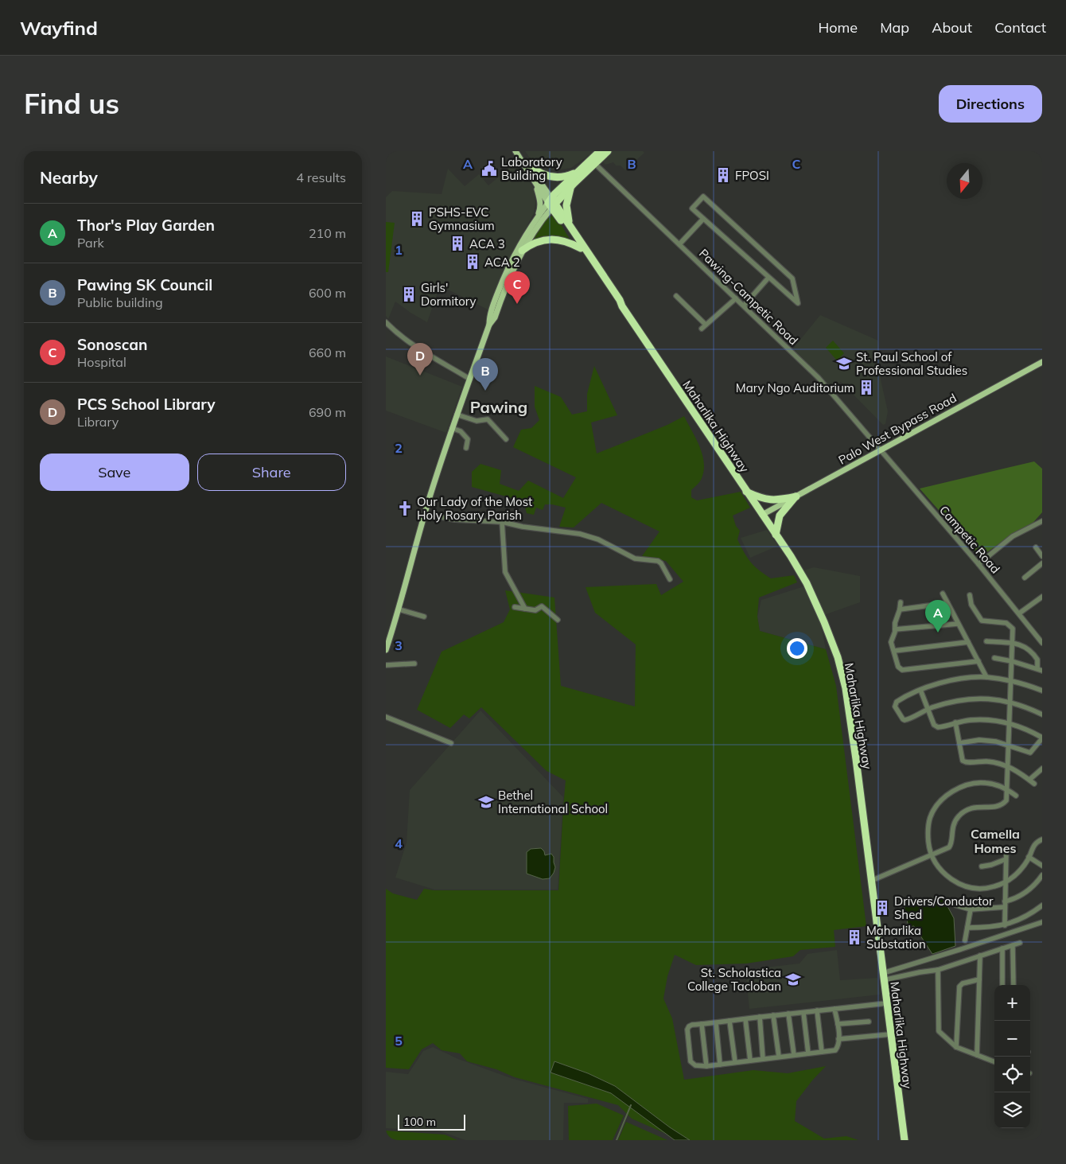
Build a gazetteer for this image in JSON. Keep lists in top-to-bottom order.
{
  "streets": {
    "highway": ["Maharlika Highway"],
    "main road": ["Palo West Bypass Road"],
    "street": ["Pawing-Campetic Road", "Campetic Road"]
  },
  "crossings": [
    ["Pawing-Campetic Road", "Palo West Bypass Road"],
    ["Pawing-Campetic Road", "Campetic Road"],
    ["Maharlika Highway", "Palo West Bypass Road"],
    ["Palo West Bypass Road", "Campetic Road"]
  ],
  "districts": ["Pawing", "Camella Homes"],
  "places": {
    "public building": ["Laboratory Building"],
    "building": [
      "FPOSI",
      "PSHS-EVC Gymnasium",
      "ACA 3",
      "ACA 2",
      "Girls' Dormitory",
      "Mary Ngo Auditorium",
      "Drivers/Conductor Shed",
      "Maharlika Substation"
    ],
    "school or university": ["St. Paul School of Professional Studies", "Bethel International School", "St. Scholastica College Tacloban"],
    "church": ["Our Lady of the Most Holy Rosary Parish"]
  },
  "scale_bar": "100 m",
  "north": "bottom",
  "page": {
    "header": "Wayfind",
    "nav": [
      "Home",
      "Map",
      "About",
      "Contact"
    ],
    "buttons": [
      "Directions",
      ["Save", "Share"]
    ],
    "title": "Find us",
    "heading": ["Nearby", "4 results"],
    "list": [
      {
        "mark": "A",
        "name": "Thor's Play Garden",
        "note": "Park",
        "value": "210 m"
      },
      {
        "mark": "B",
        "name": "Pawing SK Council",
        "note": "Public building",
        "value": "600 m"
      },
      {
        "mark": "C",
        "name": "Sonoscan",
        "note": "Hospital",
        "value": "660 m"
      },
      {
        "mark": "D",
        "name": "PCS School Library",
        "note": "Library",
        "value": "690 m"
      }
    ],
    "pins": [
      "C",
      "D",
      "B",
      "A"
    ],
    "map_buttons": ["+", "−"],
    "scale": "100 m"
  },
  "grid": {
    "columns": ["A", "B", "C"],
    "rows": [
      "1",
      "2",
      "3",
      "4",
      "5"
    ]
  }
}
